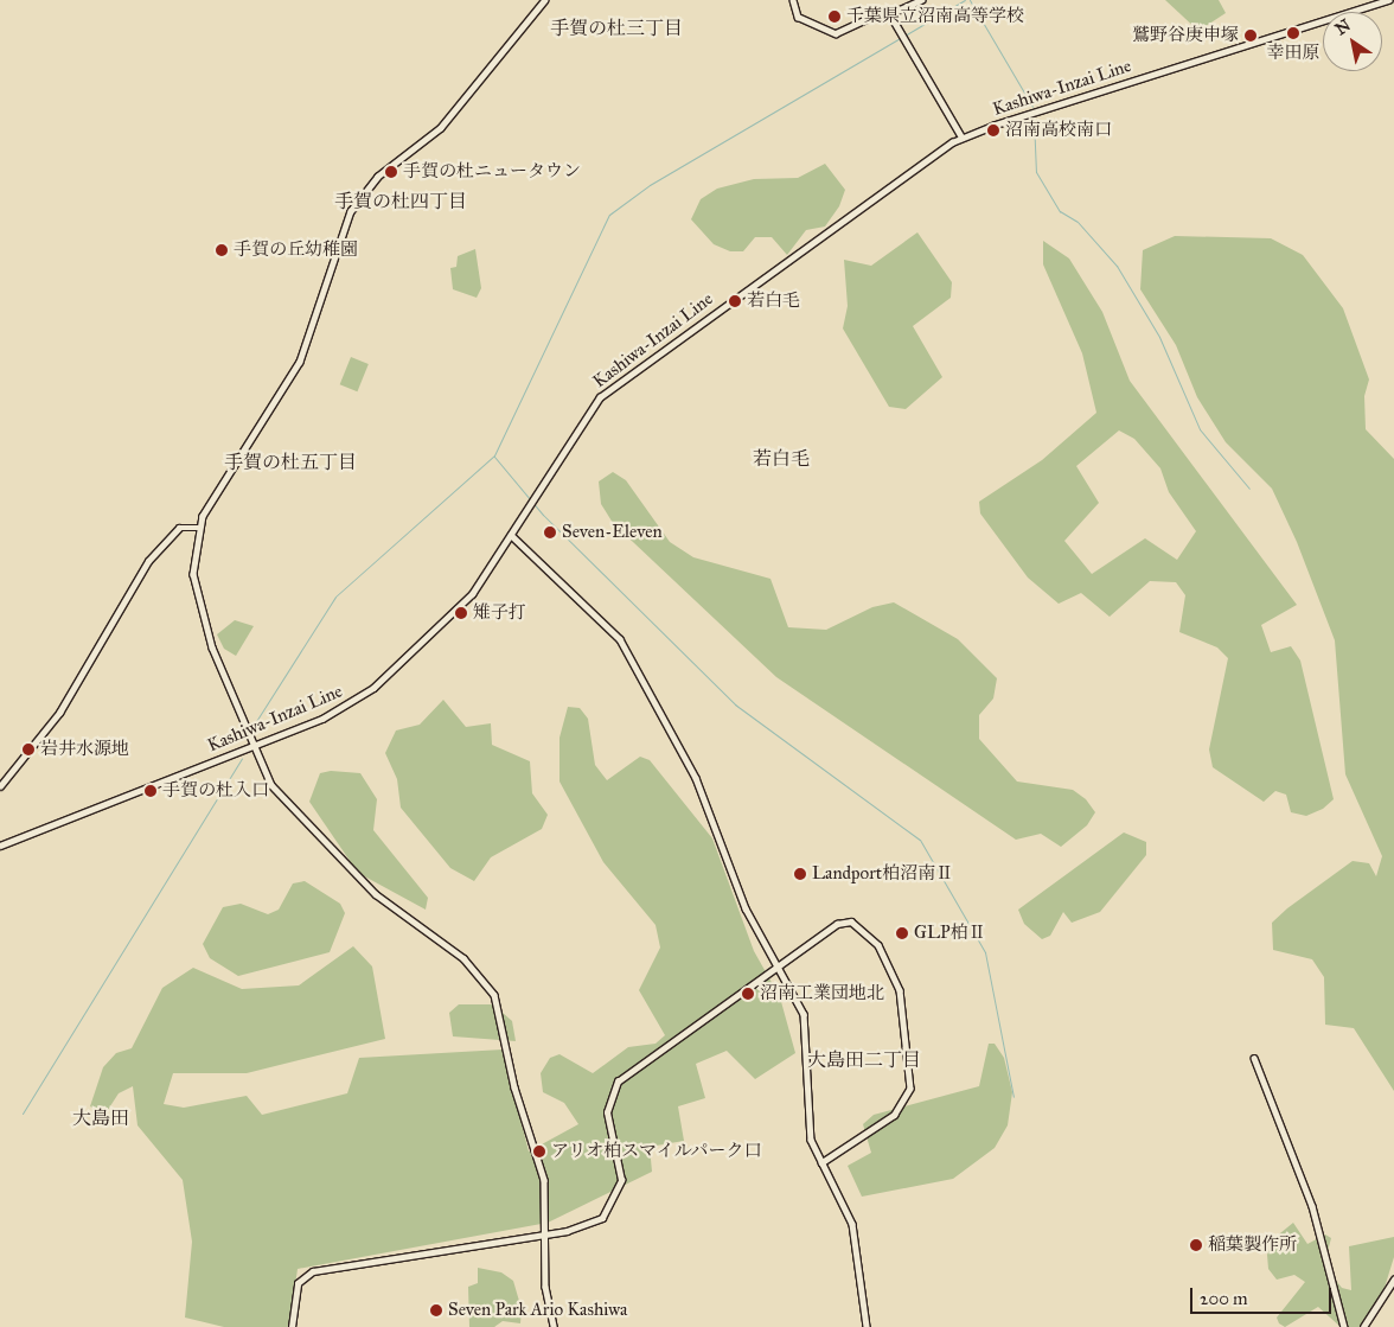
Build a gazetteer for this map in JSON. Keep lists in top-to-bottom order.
{
  "streets": {
    "street": ["Kashiwa-Inzai Line"]
  },
  "districts": [
    "手賀の杜三丁目",
    "手賀の杜四丁目",
    "若白毛",
    "手賀の杜五丁目",
    "大島田二丁目",
    "大島田"
  ],
  "places": [
    "千葉県立沼南高等学校",
    "幸田原",
    "鷲野谷庚申塚",
    "沼南高校南口",
    "手賀の杜ニュータウン",
    "手賀の丘幼稚園",
    "若白毛",
    "Seven-Eleven",
    "雉子打",
    "岩井水源地",
    "手賀の杜入口",
    "Landport柏沼南Ⅱ",
    "GLP柏Ⅱ",
    "沼南工業団地北",
    "アリオ柏スマイルパーク口",
    "稲葉製作所",
    "Seven Park Ario Kashiwa"
  ],
  "scale_bar": "200 m",
  "north": "top left"
}
